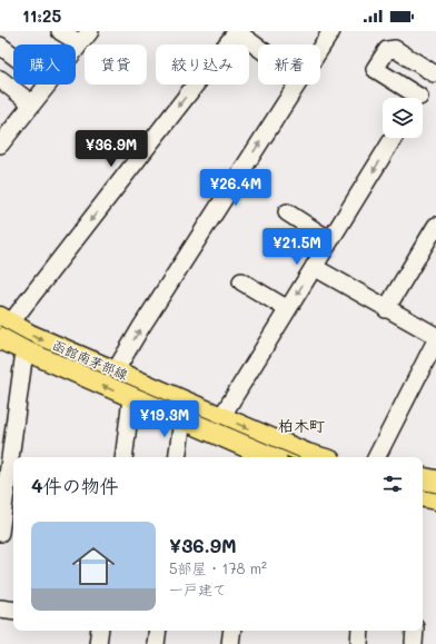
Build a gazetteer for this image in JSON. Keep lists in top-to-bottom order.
{
  "streets": {
    "main road": ["函館南茅部線"]
  },
  "districts": ["柏木町"],
  "page": {
    "status": "11:25",
    "chip": [
      "購入",
      "賃貸",
      "絞り込み",
      "新着"
    ],
    "price": [
      "¥36.9M",
      "¥26.4M",
      "¥21.5M",
      "¥19.3M"
    ],
    "heading": "4件の物件",
    "list": [
      {
        "name": "¥36.9M",
        "note": "5部屋 · 178 m² · 一戸建て"
      }
    ]
  }
}
